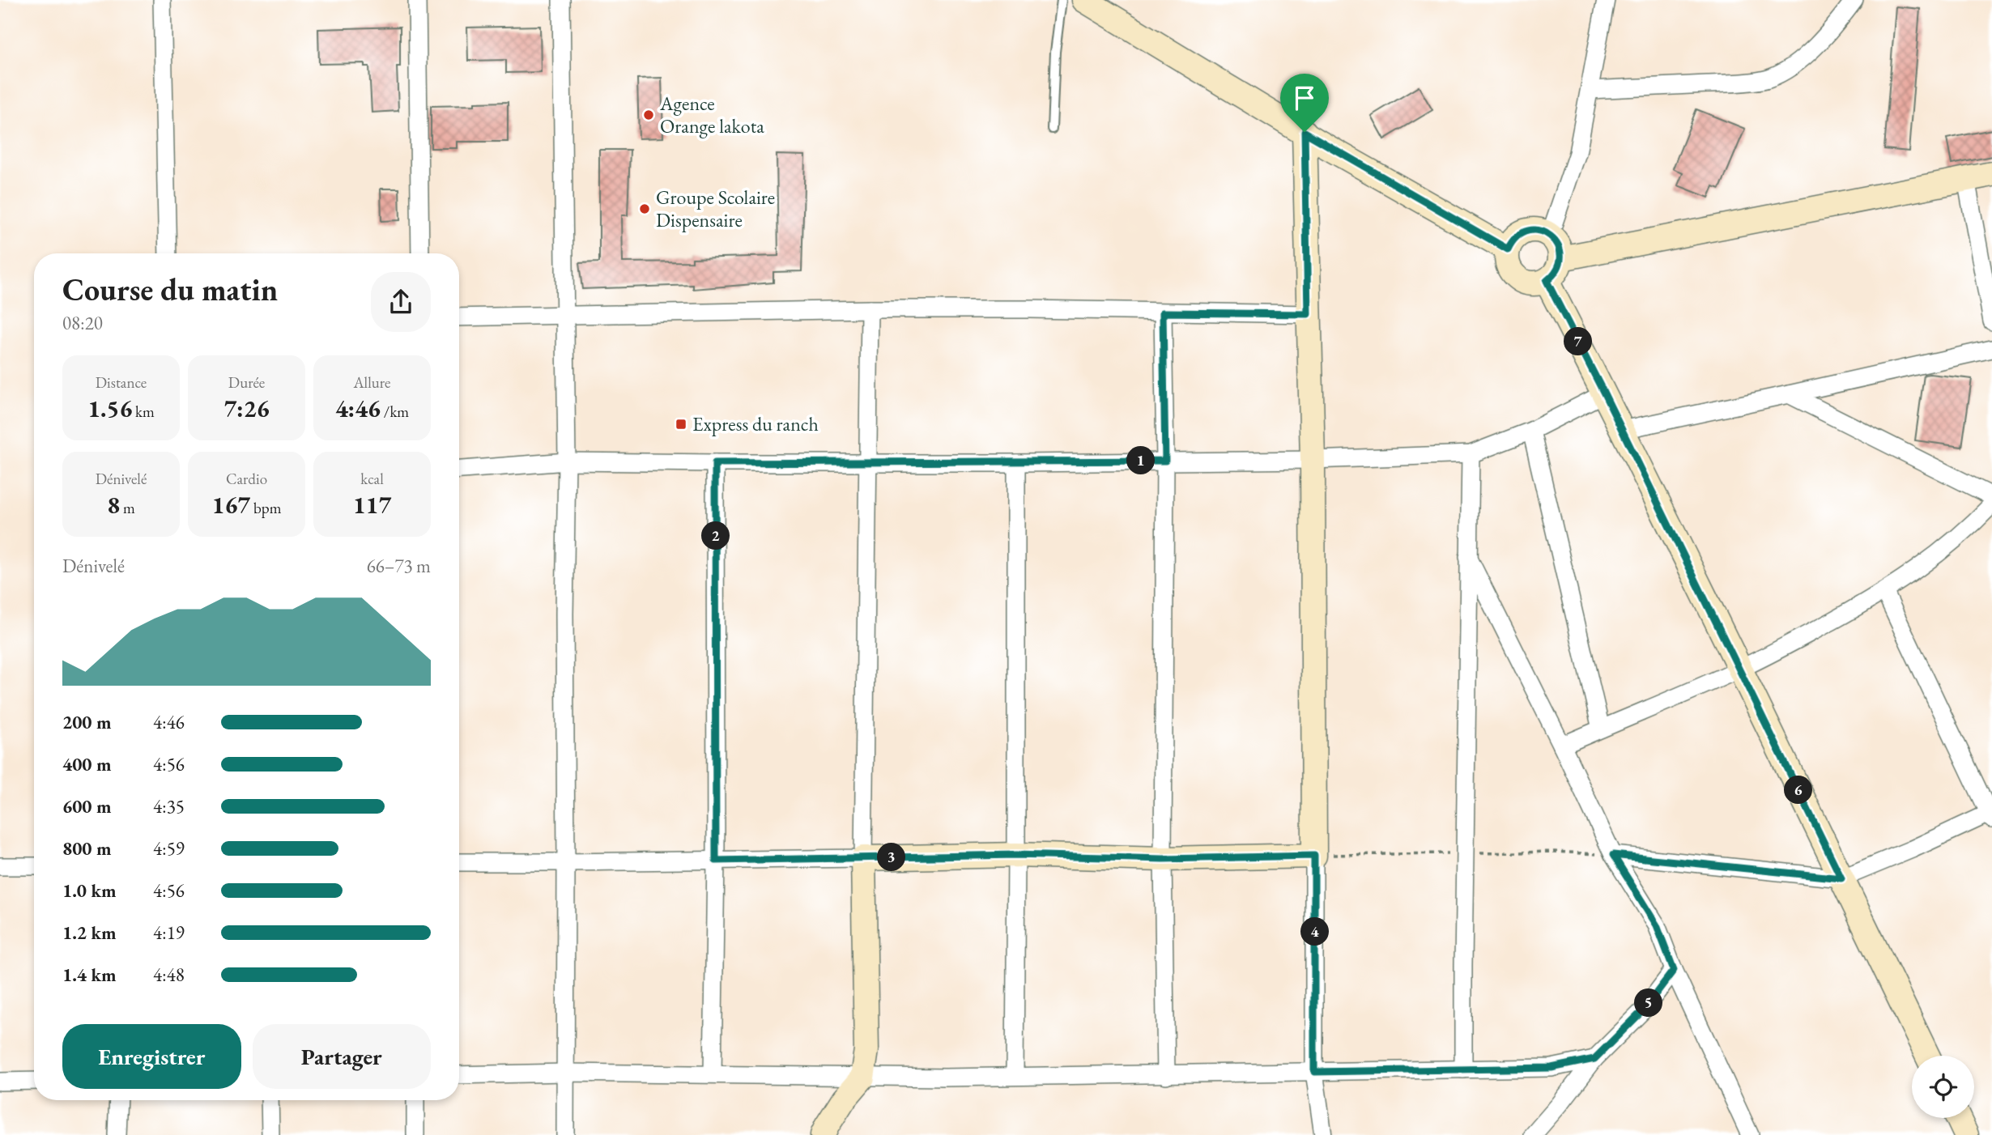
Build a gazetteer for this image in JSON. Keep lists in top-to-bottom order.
{
  "places": {
    "other": ["Agence Orange lakota", "Groupe Scolaire Dispensaire"],
    "transit": ["Express du ranch"]
  },
  "page": {
    "heading": ["Course du matin", "08:20"],
    "pins": [
      "7",
      "1",
      "2",
      "6",
      "3",
      "4",
      "5"
    ],
    "stats": [
      ["Distance", "1.56 km"],
      ["Durée", "7:26"],
      ["Allure", "4:46 /km"],
      ["Dénivelé", "8 m"],
      ["Cardio", "167 bpm"],
      ["kcal", "117"]
    ],
    "chart": ["Dénivelé", "66–73 m"],
    "list": [
      {
        "name": "200 m",
        "note": "4:46"
      },
      {
        "name": "400 m",
        "note": "4:56"
      },
      {
        "name": "600 m",
        "note": "4:35"
      },
      {
        "name": "800 m",
        "note": "4:59"
      },
      {
        "name": "1.0 km",
        "note": "4:56"
      },
      {
        "name": "1.2 km",
        "note": "4:19"
      },
      {
        "name": "1.4 km",
        "note": "4:48"
      }
    ],
    "buttons": ["Enregistrer", "Partager"]
  }
}
